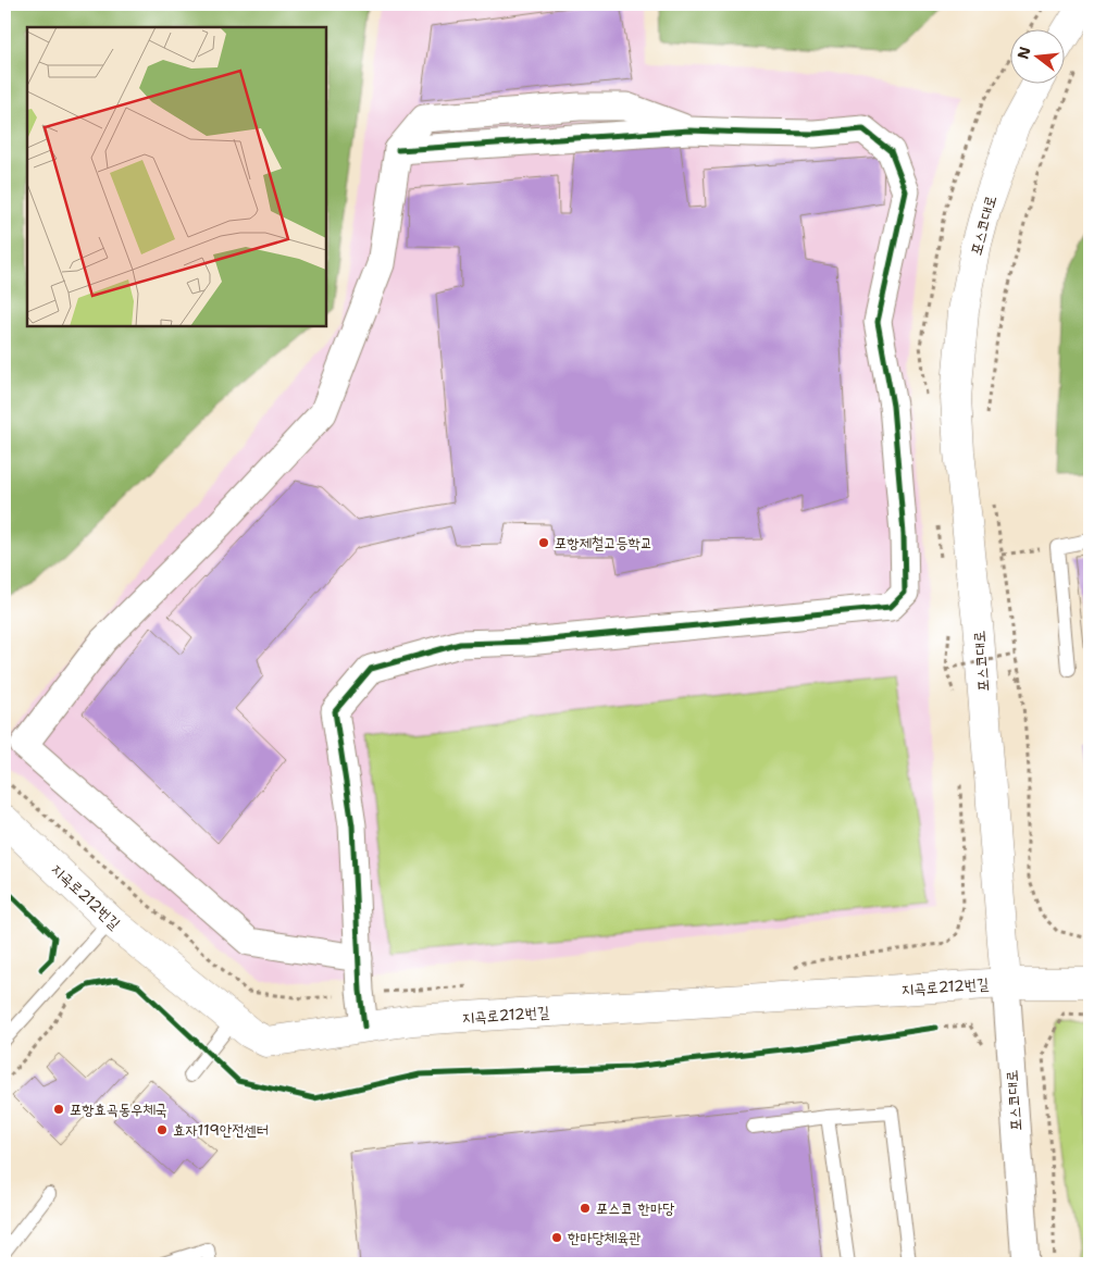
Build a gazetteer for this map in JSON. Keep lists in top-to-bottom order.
{
  "streets": {
    "street": ["포스코대로", "지곡로212번길"]
  },
  "crossings": [
    ["포스코대로", "지곡로212번길"]
  ],
  "places": [
    "포항제철고등학교",
    "포항효곡동우체국",
    "효자119안전센터",
    "포스코 한마당",
    "한마당체육관"
  ],
  "north": "left"
}
